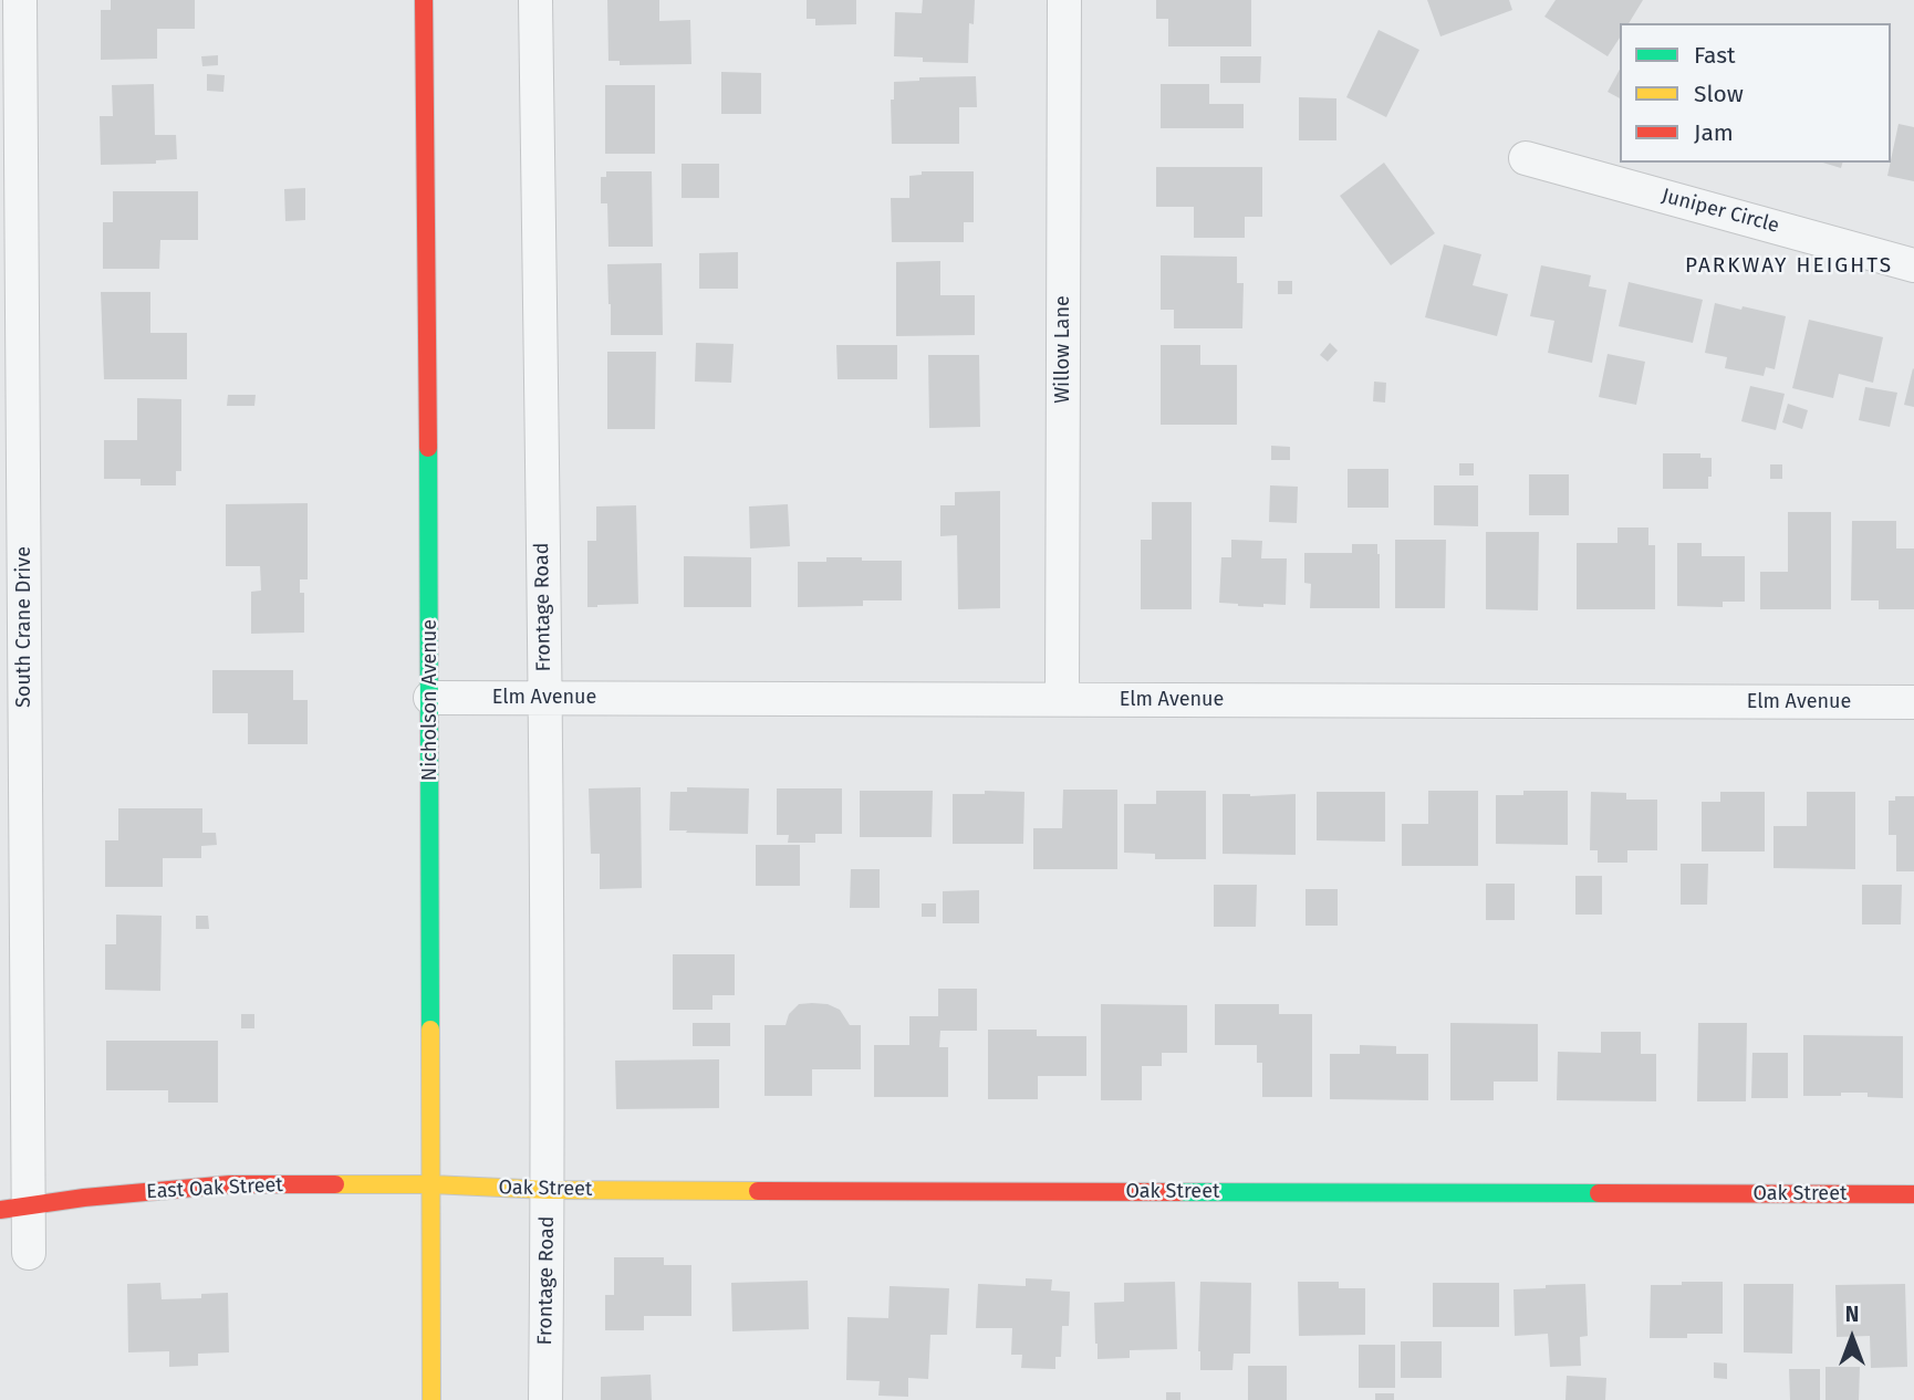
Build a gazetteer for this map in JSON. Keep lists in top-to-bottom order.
{
  "streets": {
    "street": [
      "Juniper Circle",
      "Willow Lane",
      "Frontage Road",
      "South Crane Drive",
      "Elm Avenue",
      "Nicholson Avenue",
      "East Oak Street",
      "Oak Street"
    ]
  },
  "crossings": [
    ["Willow Lane", "Elm Avenue"],
    ["Frontage Road", "Elm Avenue"],
    ["Frontage Road", "Oak Street"],
    ["South Crane Drive", "East Oak Street"],
    ["Elm Avenue", "Nicholson Avenue"],
    ["Nicholson Avenue", "East Oak Street"],
    ["Nicholson Avenue", "Oak Street"],
    ["East Oak Street", "Oak Street"]
  ],
  "districts": ["PARKWAY HEIGHTS"],
  "legend": ["Fast", "Slow", "Jam"],
  "north": "top"
}
